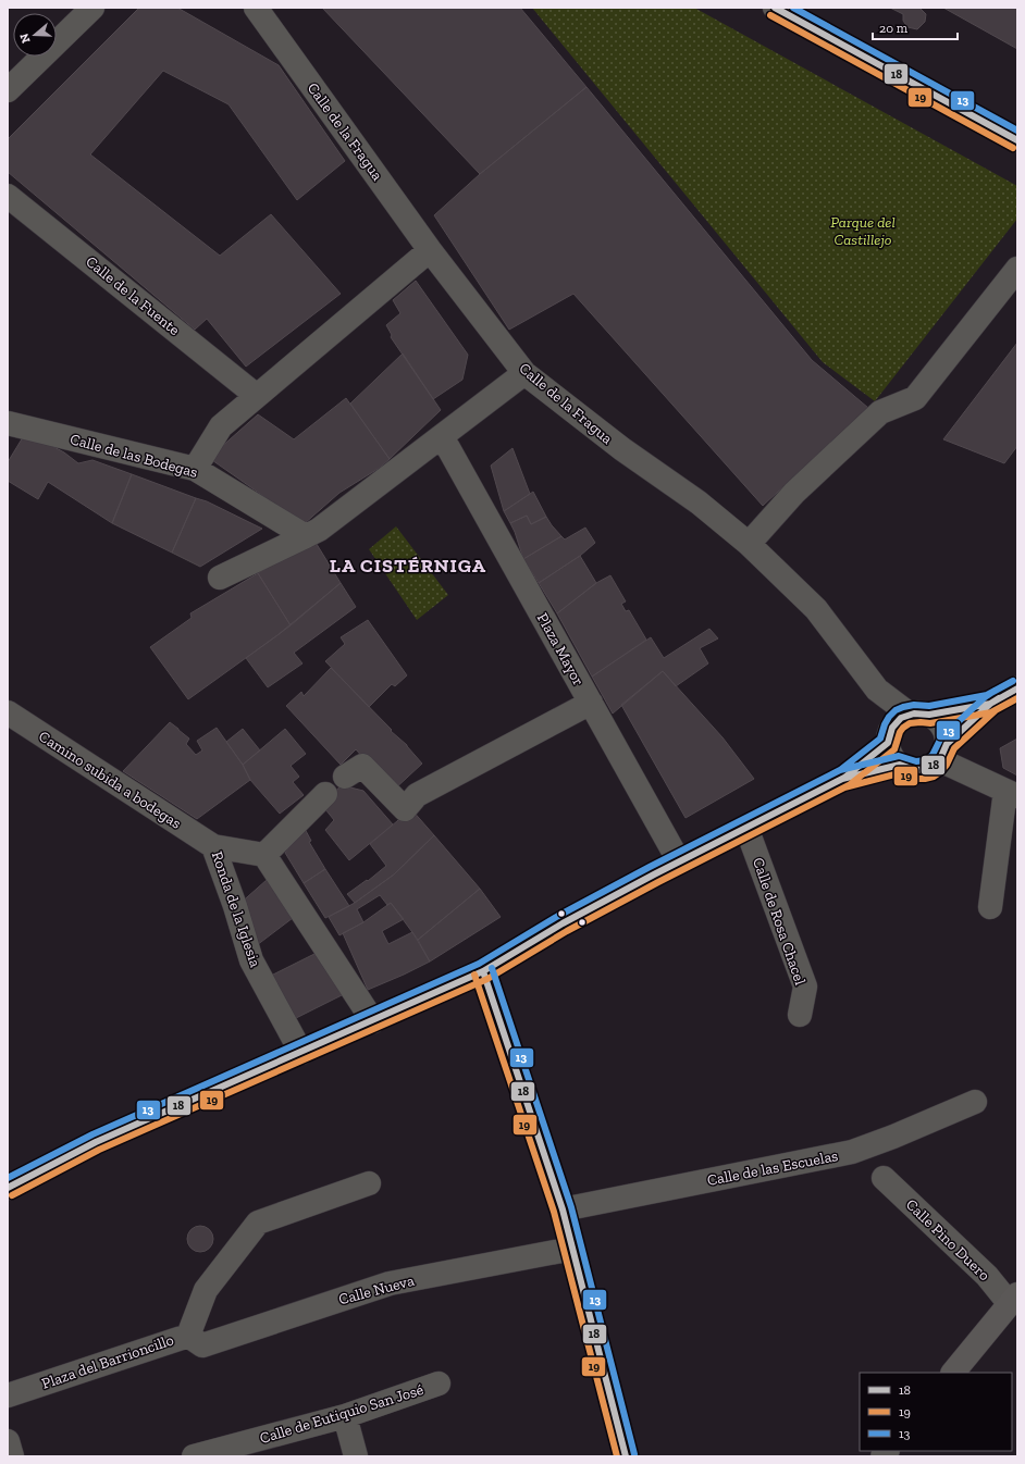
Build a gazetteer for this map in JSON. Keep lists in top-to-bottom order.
{
  "streets": {
    "street": [
      "Calle de la Fragua",
      "Calle de la Fuente",
      "Calle de las Bodegas",
      "Plaza Mayor",
      "Camino subida a bodegas",
      "Ronda de la Iglesia",
      "Calle de Rosa Chacel",
      "Calle de las Escuelas",
      "Calle Pino Duero",
      "Calle Nueva",
      "Plaza del Barrioncillo",
      "Calle de Eutiquio San José"
    ]
  },
  "crossings": [
    ["Camino subida a bodegas", "Ronda de la Iglesia"],
    ["Calle Nueva", "Plaza del Barrioncillo"]
  ],
  "districts": ["LA CISTÉRNIGA"],
  "parks": ["Parque del Castillejo"],
  "lines": ["transit line 18", "transit line 13", "transit line 19"],
  "legend": ["18", "19", "13"],
  "scale_bar": "20 m",
  "north": "left"
}
